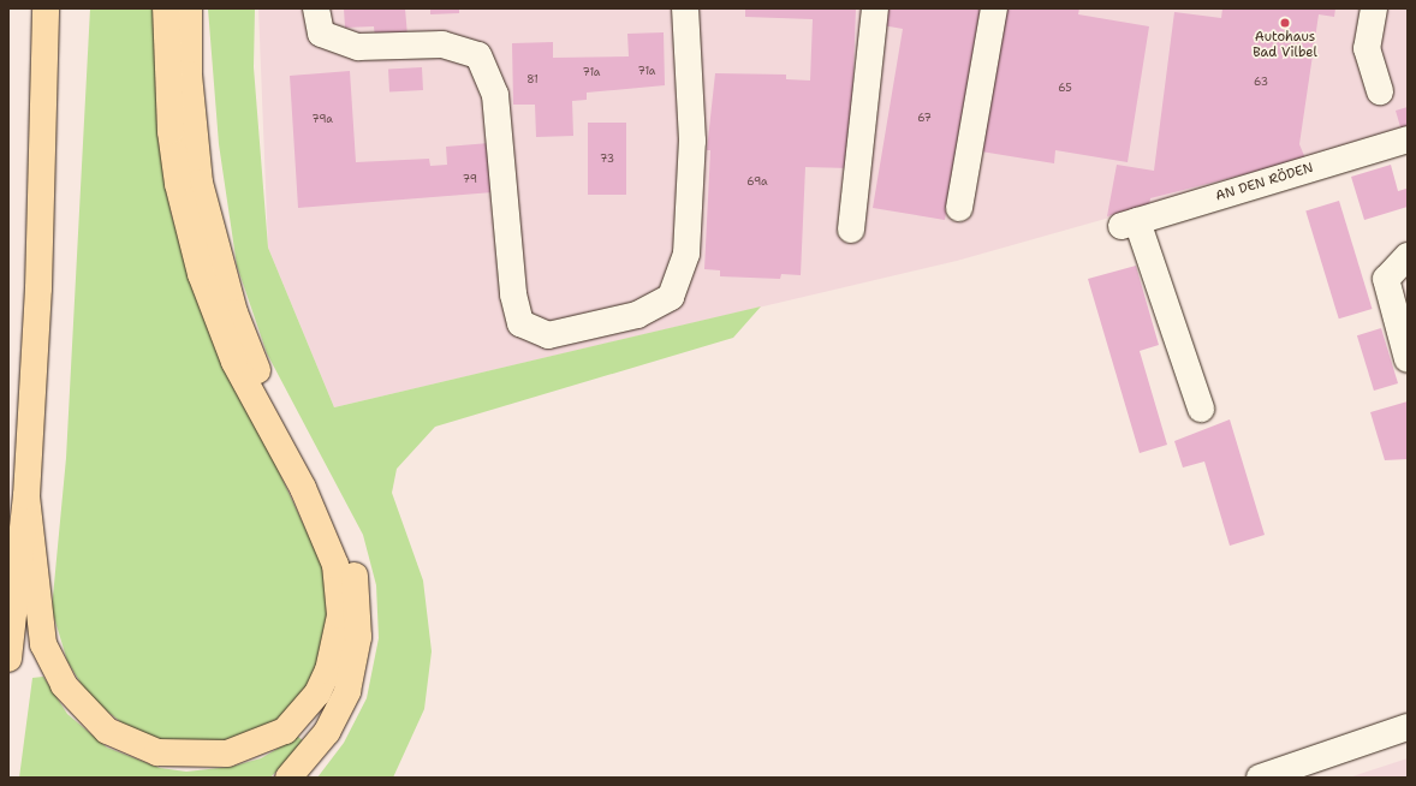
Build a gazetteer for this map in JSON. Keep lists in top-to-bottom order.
{
  "streets": {
    "street": ["AN DEN RÖDEN"]
  },
  "places": ["Autohaus Bad Vilbel"],
  "house_numbers": [
    "71a",
    "71a",
    "81",
    "63",
    "65",
    "67",
    "79a",
    "73",
    "79",
    "69a"
  ]
}
